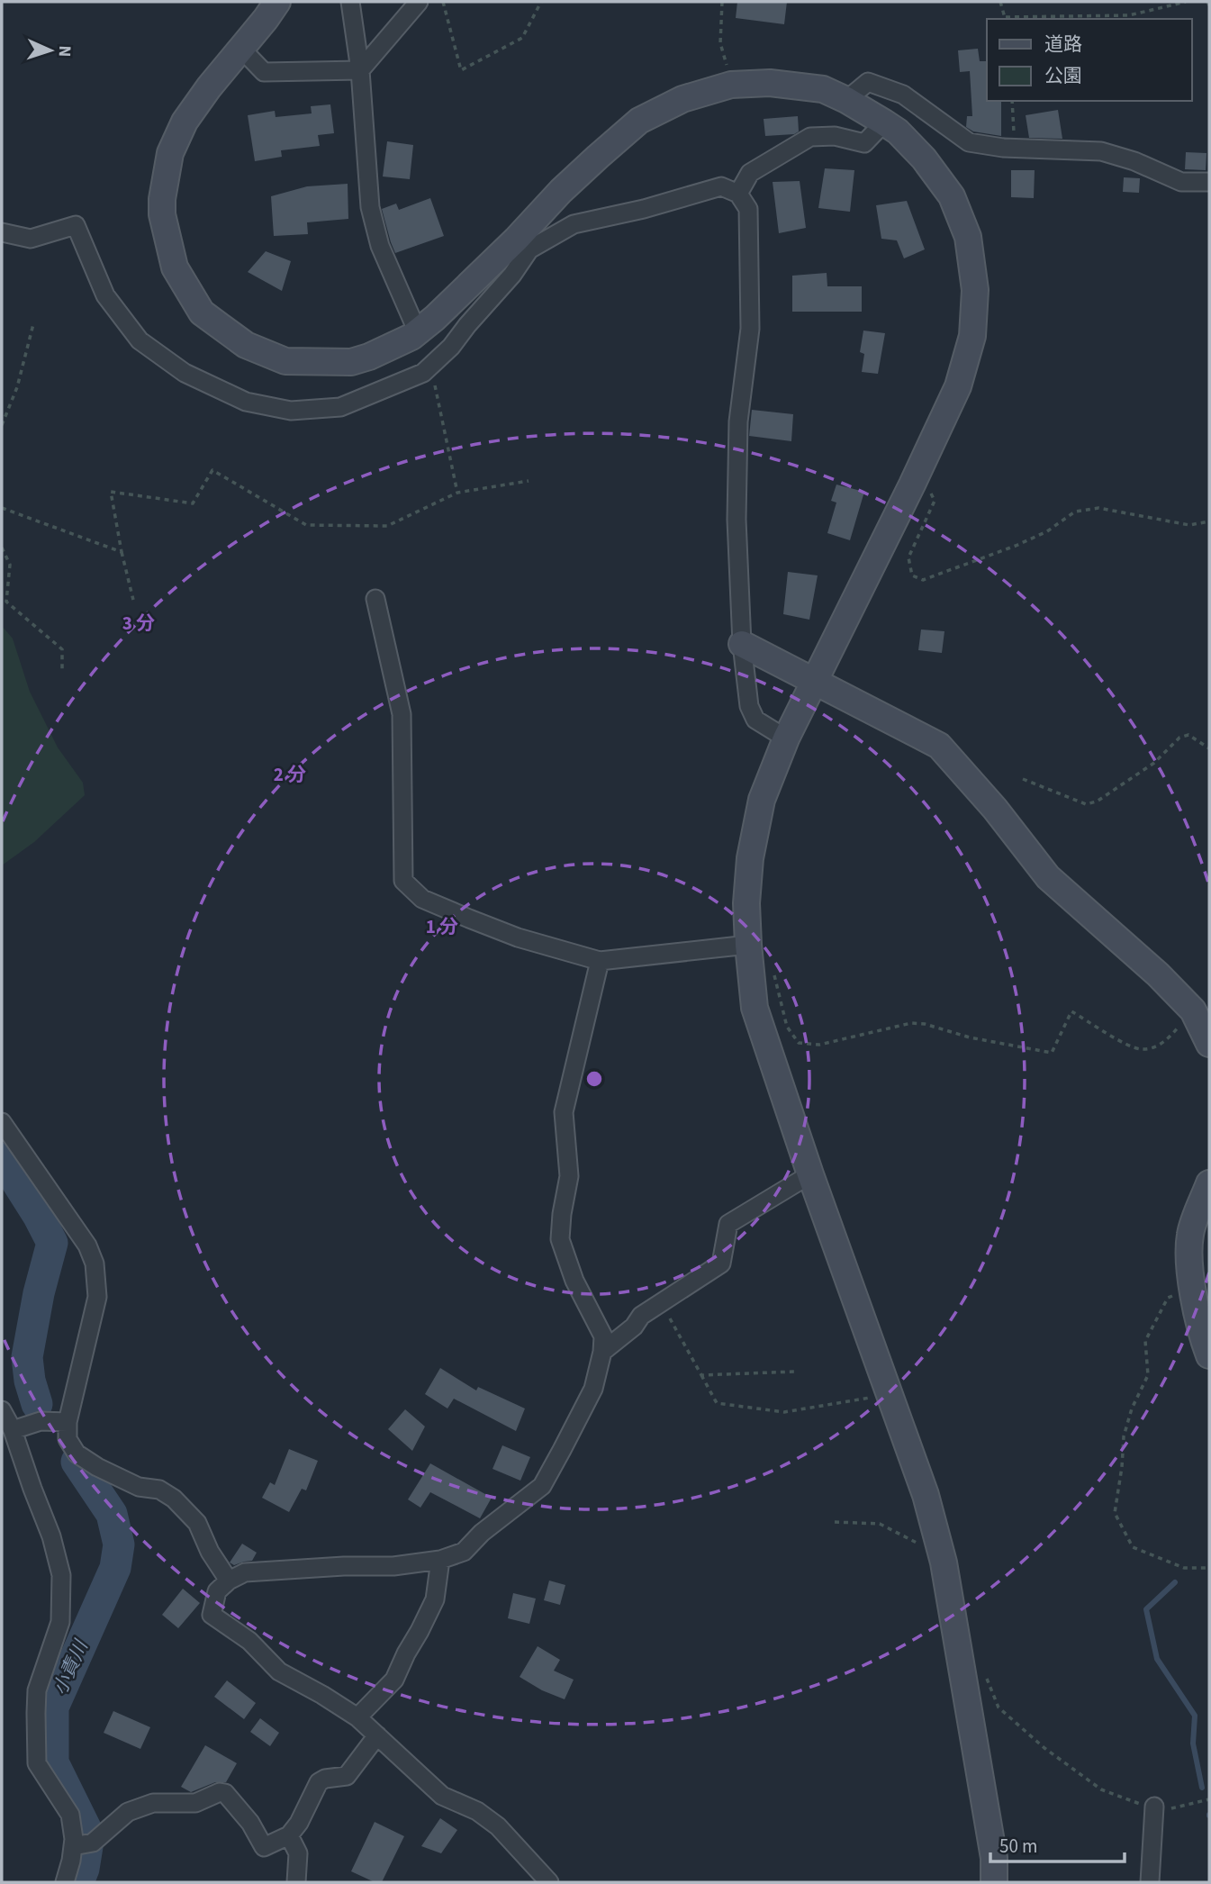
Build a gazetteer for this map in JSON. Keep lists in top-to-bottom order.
{
  "water": ["小責川"],
  "legend": ["道路", "公園"],
  "scale_bar": "50 m",
  "north": "right",
  "rings": ["3 分", "2 分", "1 分"]
}
